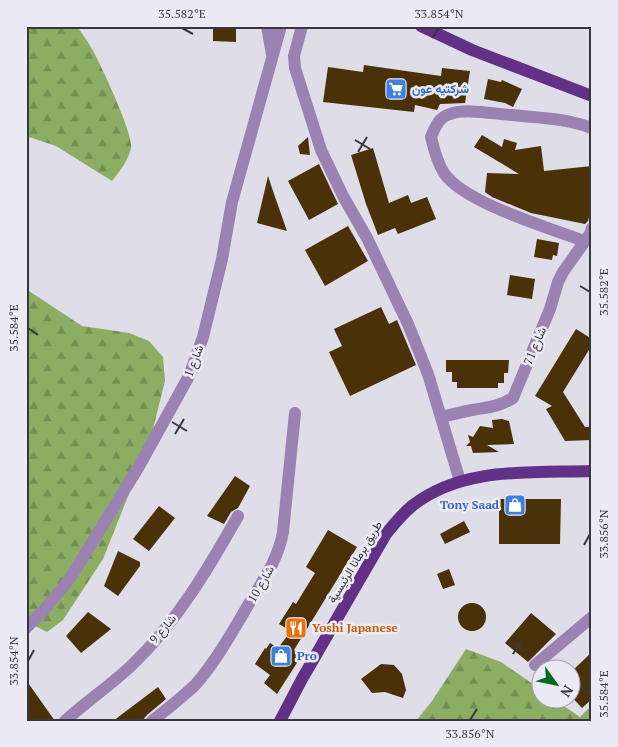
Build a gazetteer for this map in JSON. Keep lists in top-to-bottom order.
{
  "streets": {
    "main road": ["طريق برمانا الرئيسية"],
    "street": [
      "شارع 71",
      "شارع 1",
      "شارع 10",
      "شارع 9"
    ]
  },
  "places": {
    "supermarket": ["شركتيه عون"],
    "shop": ["Tony Saad", "Pro"],
    "restaurant": ["Yoshi Japanese"]
  },
  "north": "bottom right",
  "coordinates": [
    "35.582°E",
    "33.854°N",
    "35.584°E",
    "33.856°N"
  ]
}
